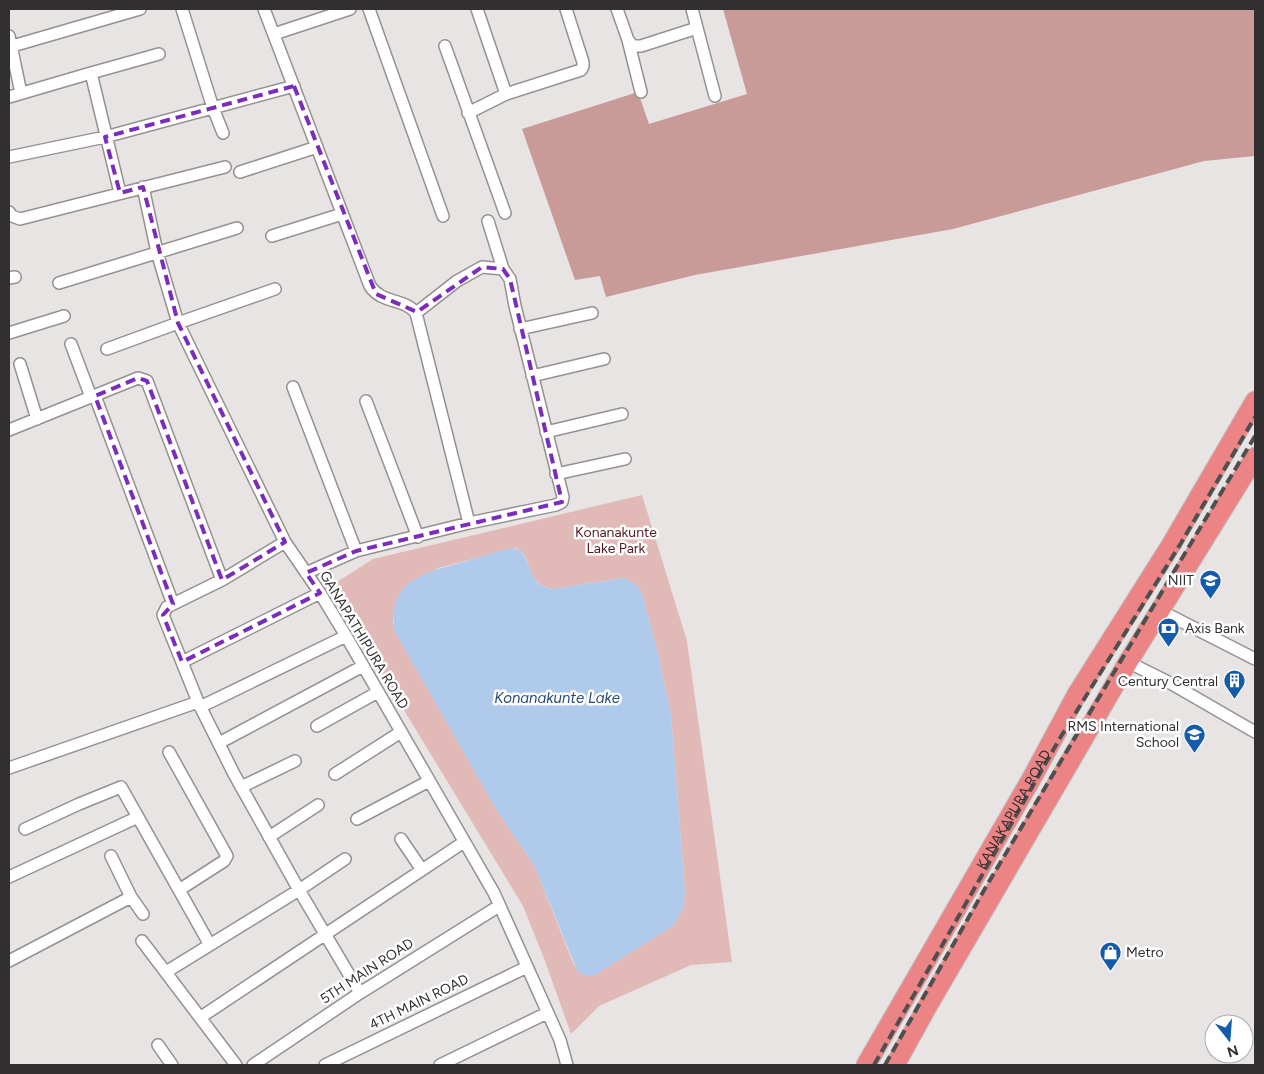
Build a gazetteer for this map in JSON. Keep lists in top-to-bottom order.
{
  "streets": {
    "highway": ["KANAKAPURA ROAD"],
    "street": ["GANAPATHIPURA ROAD", "5TH MAIN ROAD", "4TH MAIN ROAD"]
  },
  "crossings": [
    ["GANAPATHIPURA ROAD", "5TH MAIN ROAD"],
    ["GANAPATHIPURA ROAD", "4TH MAIN ROAD"]
  ],
  "water": ["Konanakunte Lake"],
  "parks": ["Konanakunte Lake Park"],
  "places": {
    "school or university": ["NIIT", "RMS International School"],
    "bank": ["Axis Bank"],
    "building": ["Century Central"],
    "shop": ["Metro"]
  },
  "north": "bottom"
}
